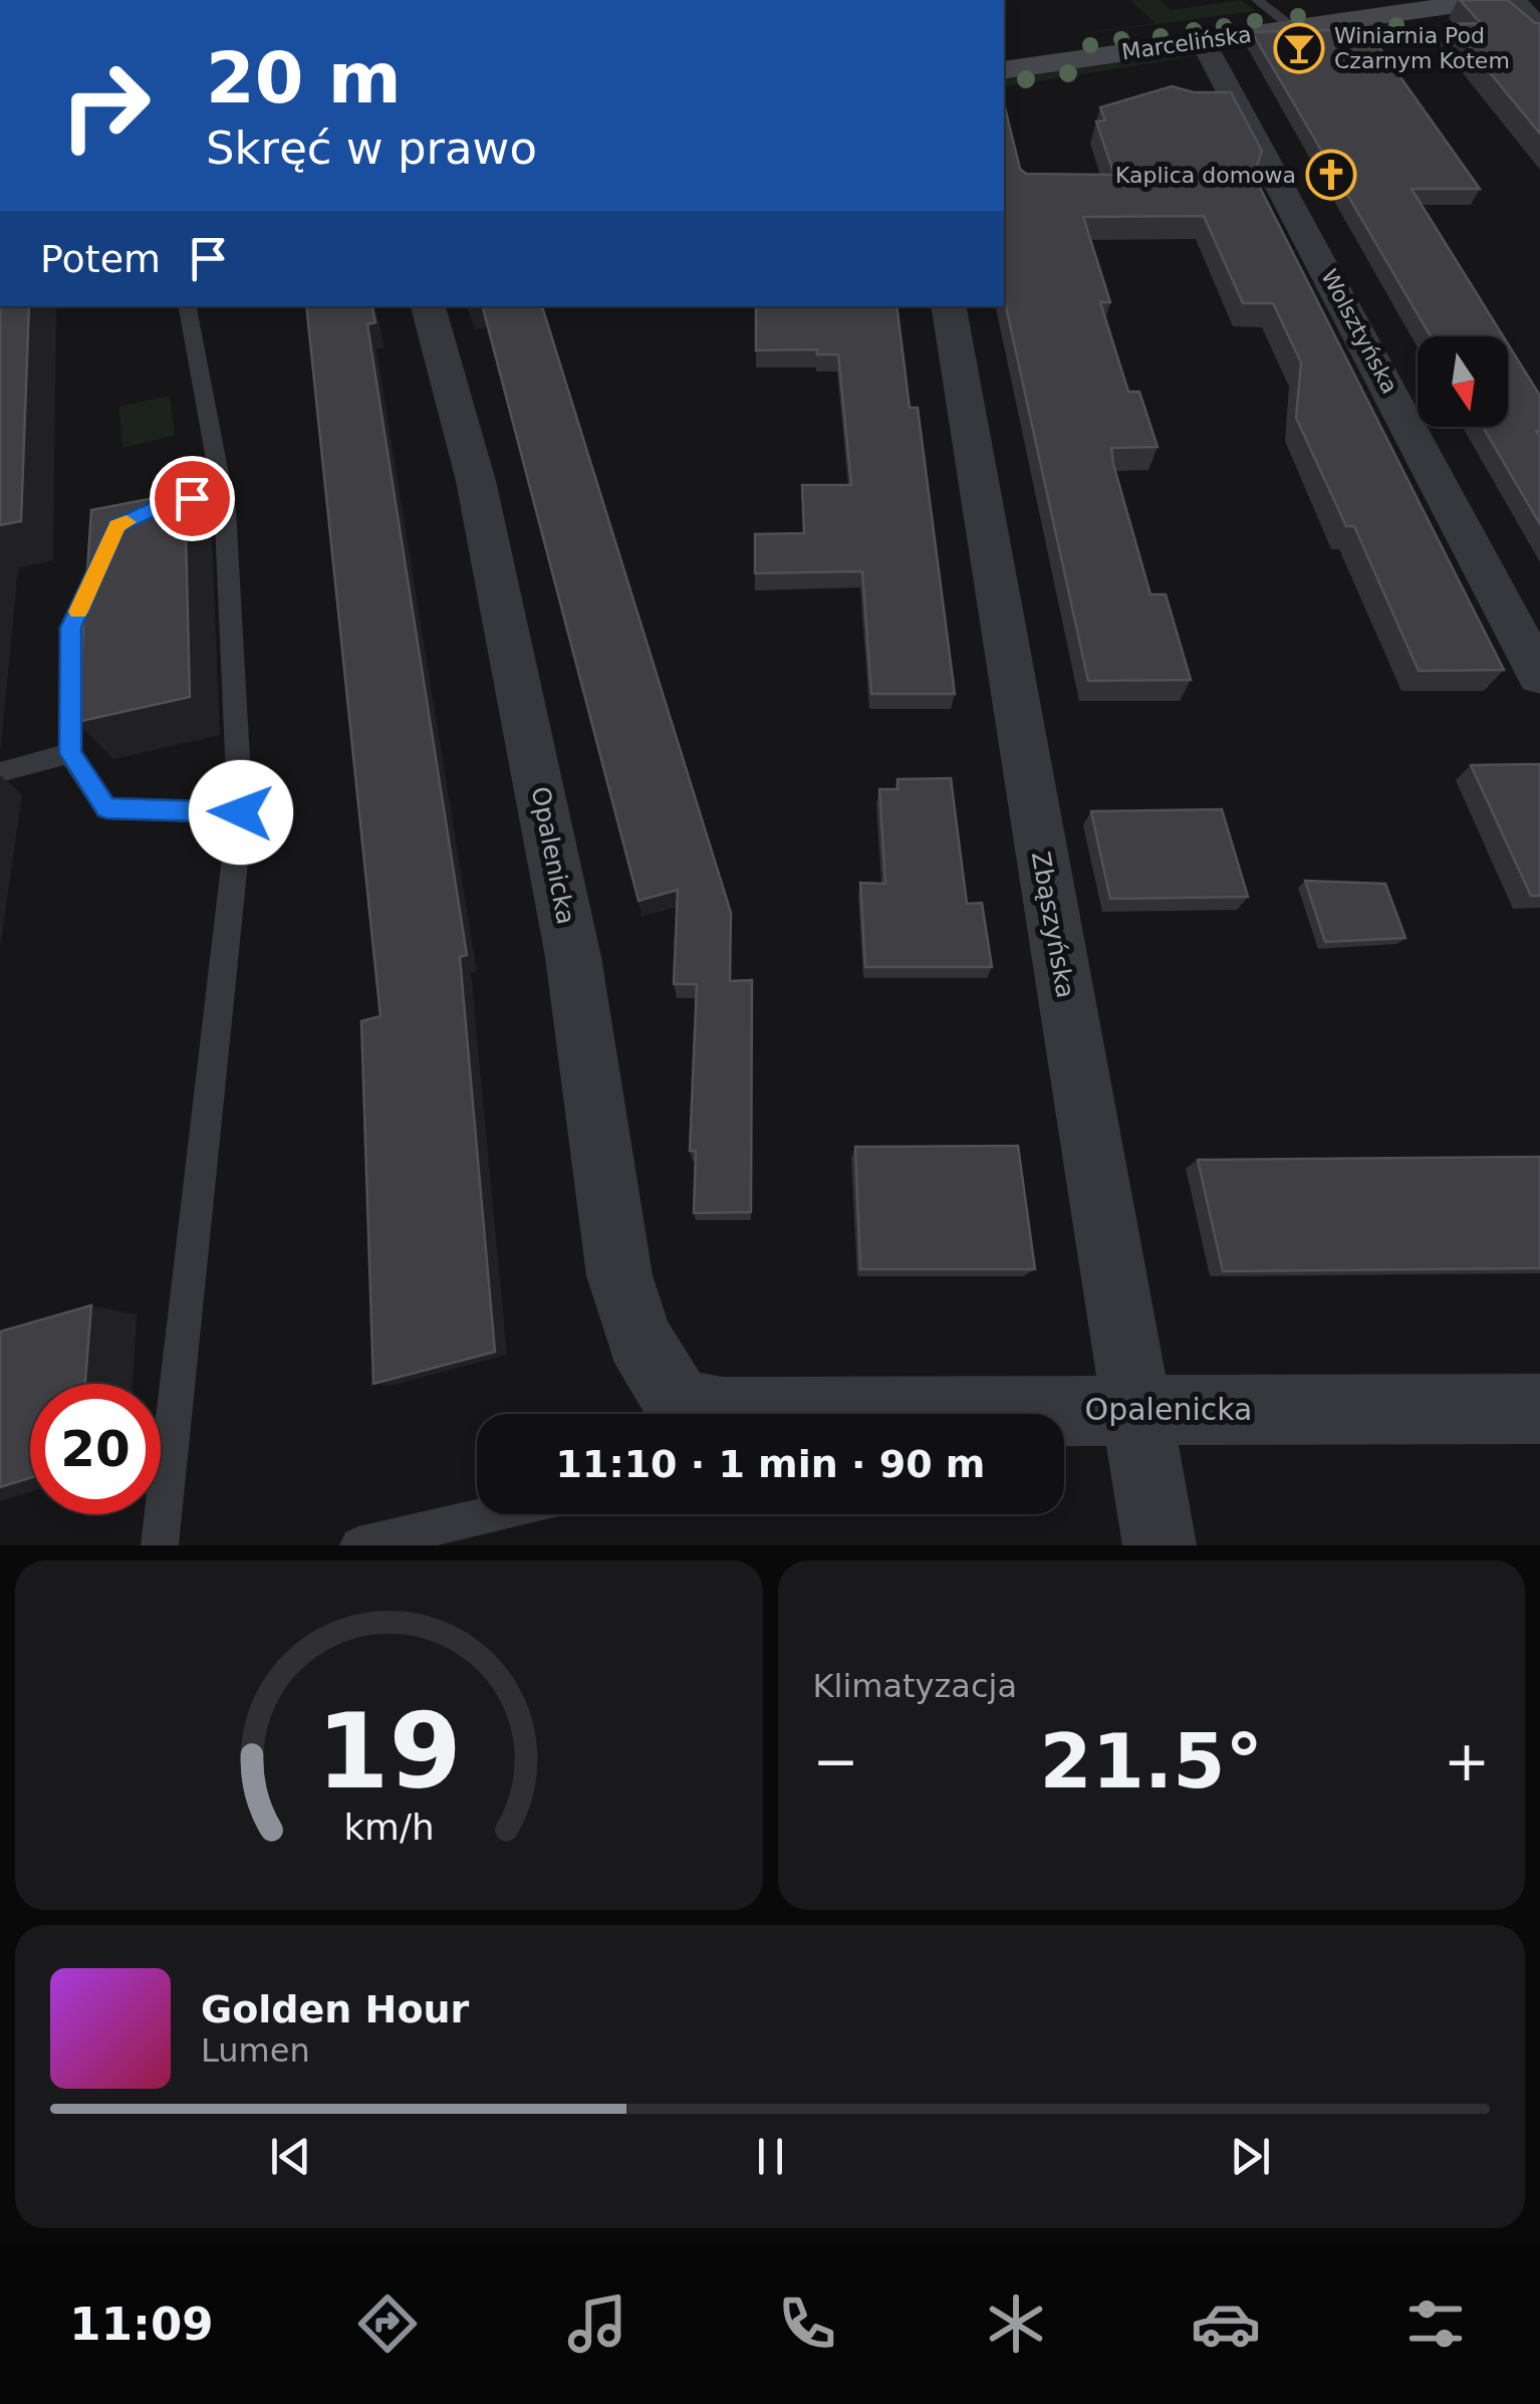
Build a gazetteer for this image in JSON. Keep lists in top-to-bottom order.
{
  "streets": {
    "street": [
      "Marcelińska",
      "Wolsztyńska",
      "Opalenicka",
      "Zbąszyńska"
    ]
  },
  "crossings": [
    ["Marcelińska", "Wolsztyńska"],
    ["Opalenicka", "Zbąszyńska"]
  ],
  "places": {
    "bar": ["Winiarnia Pod Czarnym Kotem"],
    "church": ["Kaplica domowa"]
  },
  "north": "bottom",
  "page": {
    "turn": ["20 m", "Skręć w prawo"],
    "then": "Potem",
    "limit": "20",
    "trip": "11:10 · 1 min · 90 m",
    "tile": "Klimatyzacja",
    "heat": ["−", "21.5°", "+"],
    "song": ["Golden Hour", "Lumen"],
    "tabs": "11:09",
    "gauge": ["19", "km/h"]
  }
}
